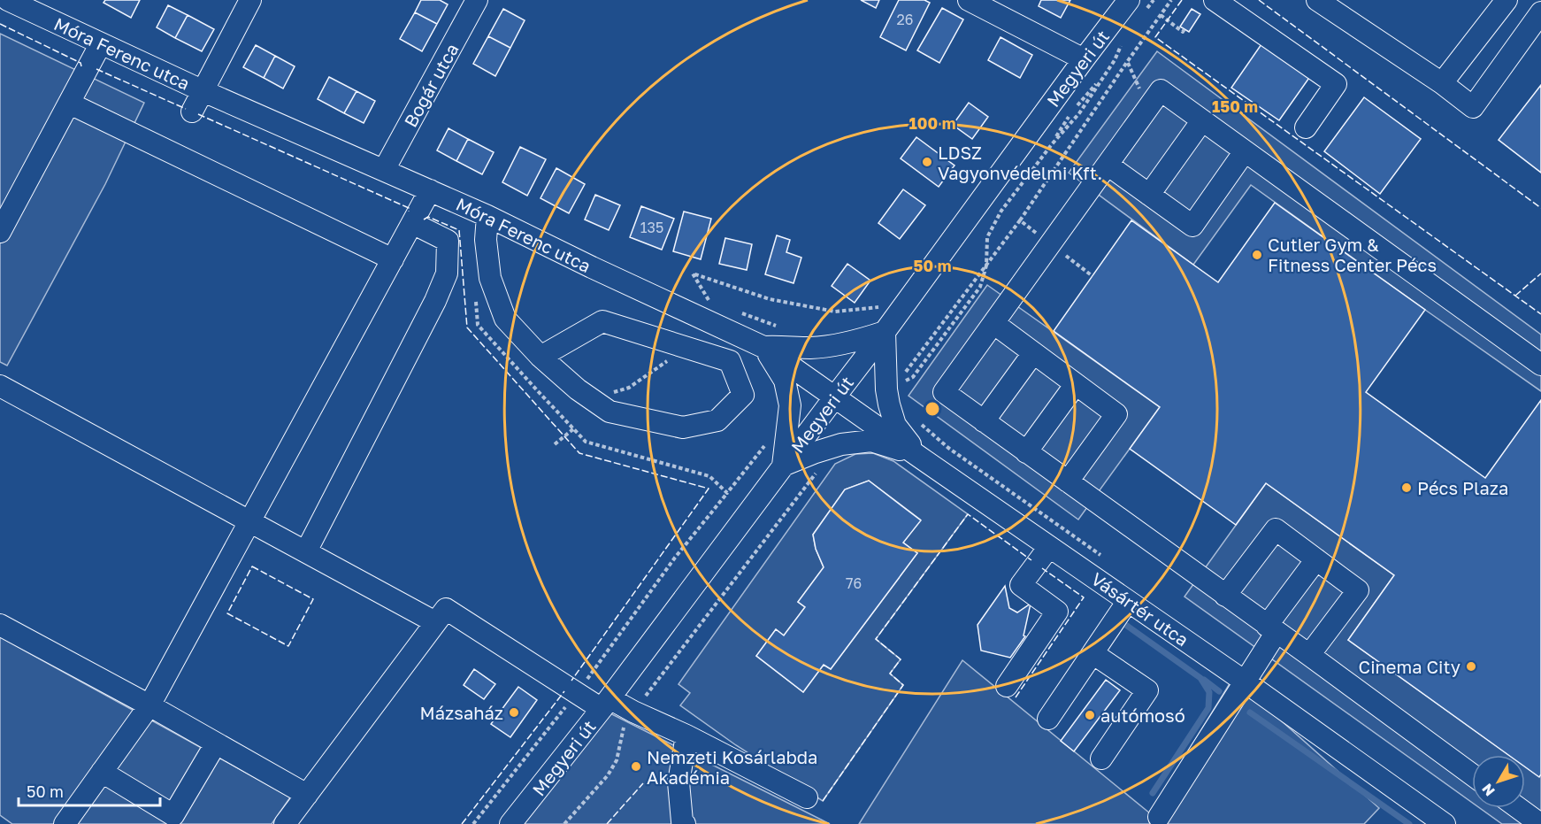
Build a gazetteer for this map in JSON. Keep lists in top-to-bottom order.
{
  "streets": {
    "street": [
      "Móra Ferenc utca",
      "Megyeri út",
      "Bogár utca",
      "Vásártér utca"
    ]
  },
  "crossings": [
    ["Móra Ferenc utca", "Megyeri út"],
    ["Móra Ferenc utca", "Bogár utca"],
    ["Móra Ferenc utca", "Vásártér utca"],
    ["Megyeri út", "Vásártér utca"]
  ],
  "places": [
    "LDSZ Vagyonvédelmi Kft.",
    "Cutler Gym & Fitness Center Pécs",
    "Pécs Plaza",
    "Cinema City",
    "Mázsaház",
    "autómosó",
    "Nemzeti Kosárlabda Akadémia"
  ],
  "house_numbers": ["26", "135", "76"],
  "scale_bar": "50 m",
  "north": "bottom left",
  "rings": ["150 m", "100 m", "50 m"]
}
